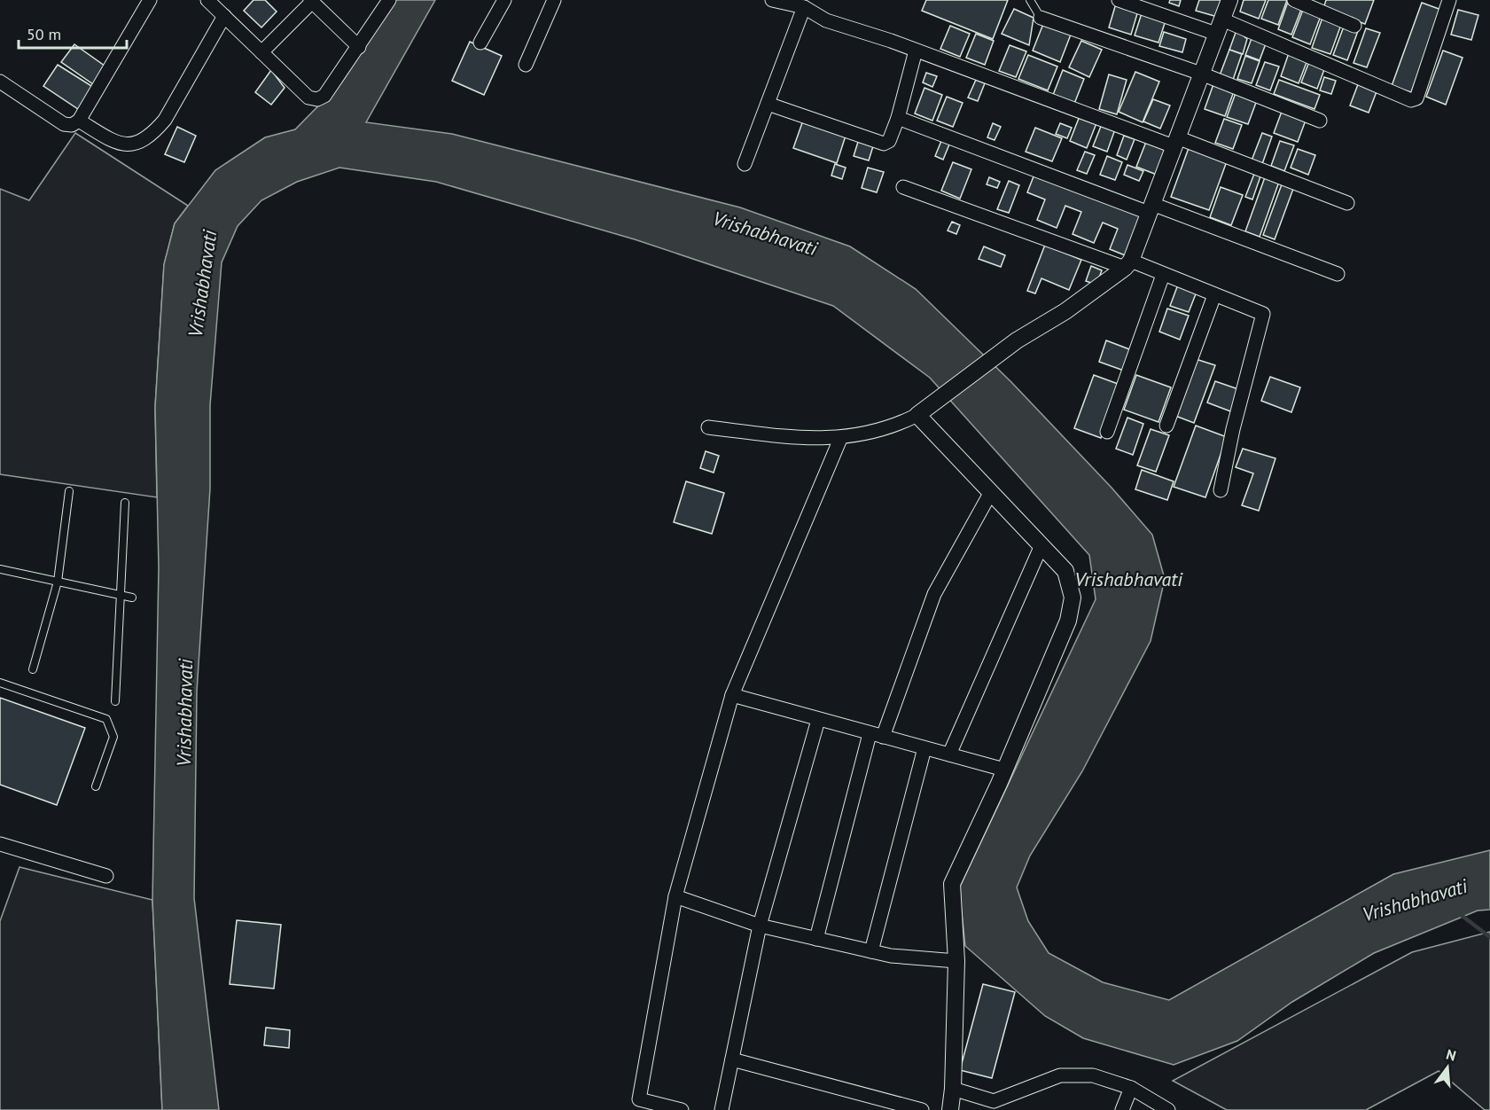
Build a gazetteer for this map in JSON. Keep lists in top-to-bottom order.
{
  "water": ["Vrishabhavati"],
  "scale_bar": "50 m",
  "north": "top"
}
